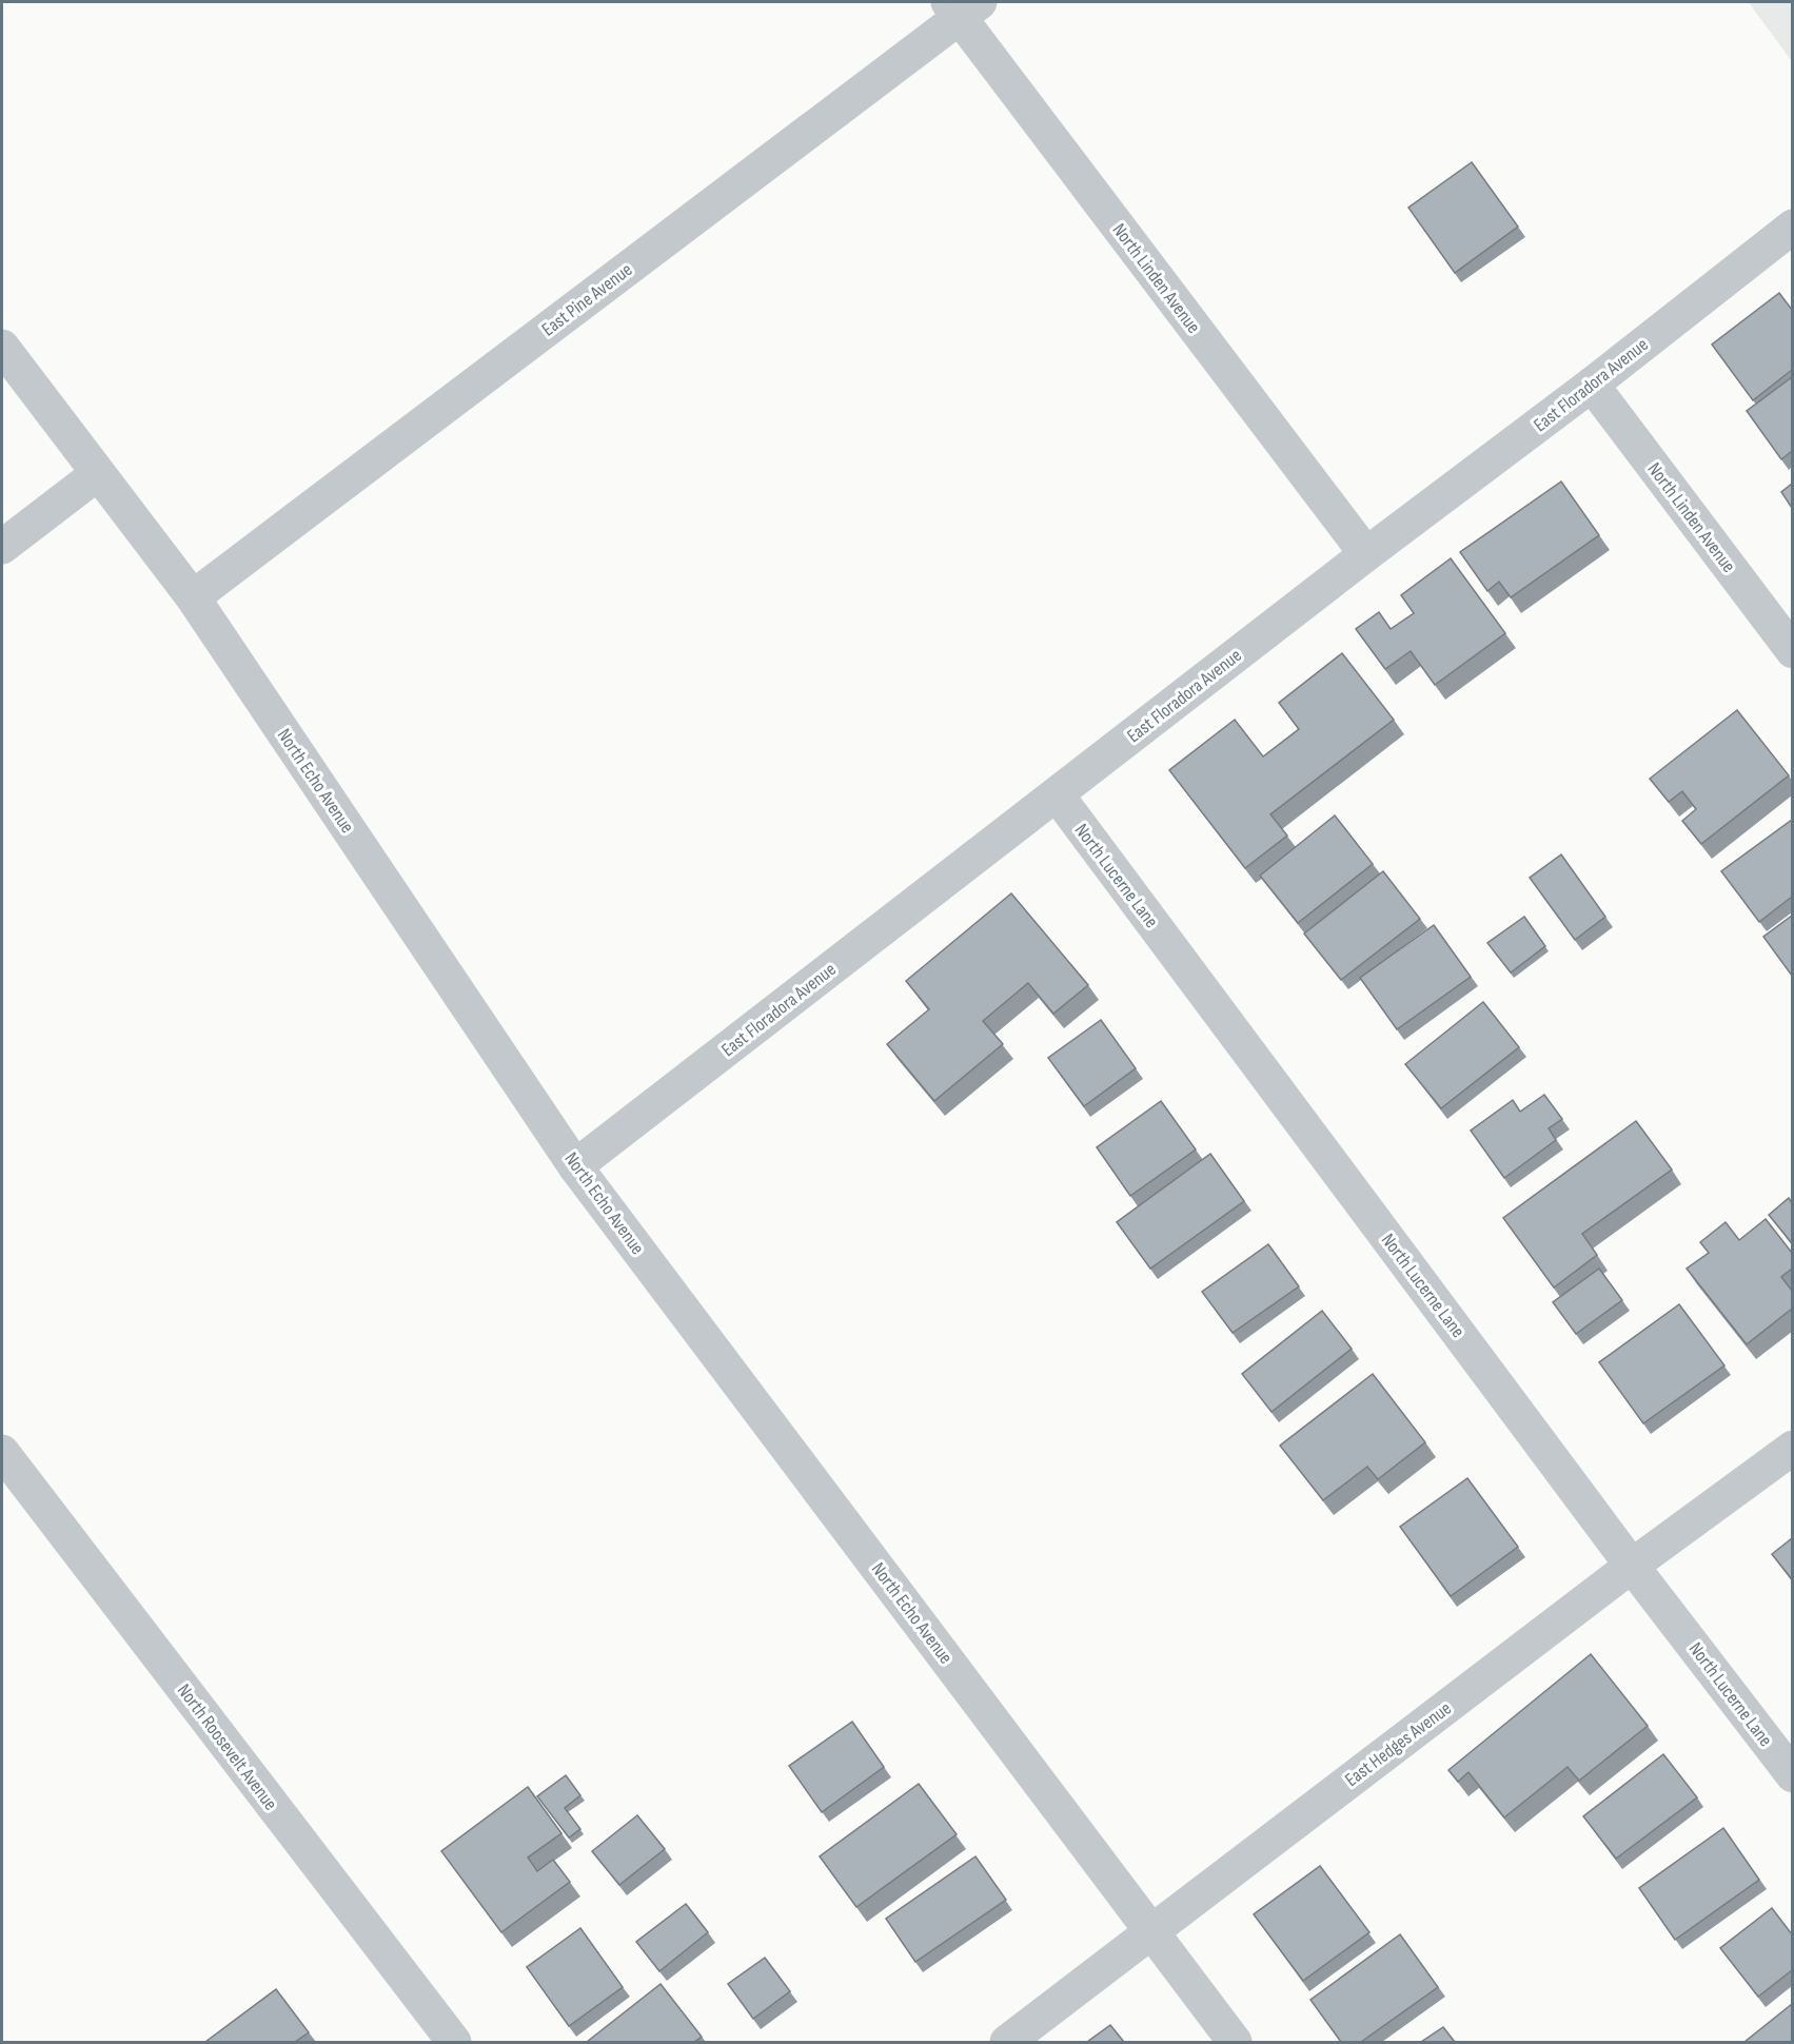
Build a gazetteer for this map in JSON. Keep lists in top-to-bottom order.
{
  "streets": {
    "street": [
      "North Linden Avenue",
      "East Pine Avenue",
      "East Floradora Avenue",
      "North Echo Avenue",
      "North Lucerne Lane",
      "East Hedges Avenue",
      "North Roosevelt Avenue"
    ]
  },
  "crossings": [
    ["North Linden Avenue", "East Pine Avenue"],
    ["North Linden Avenue", "East Floradora Avenue"],
    ["East Pine Avenue", "North Echo Avenue"],
    ["East Floradora Avenue", "North Echo Avenue"],
    ["East Floradora Avenue", "North Lucerne Lane"],
    ["North Echo Avenue", "East Hedges Avenue"],
    ["North Lucerne Lane", "East Hedges Avenue"]
  ]
}
